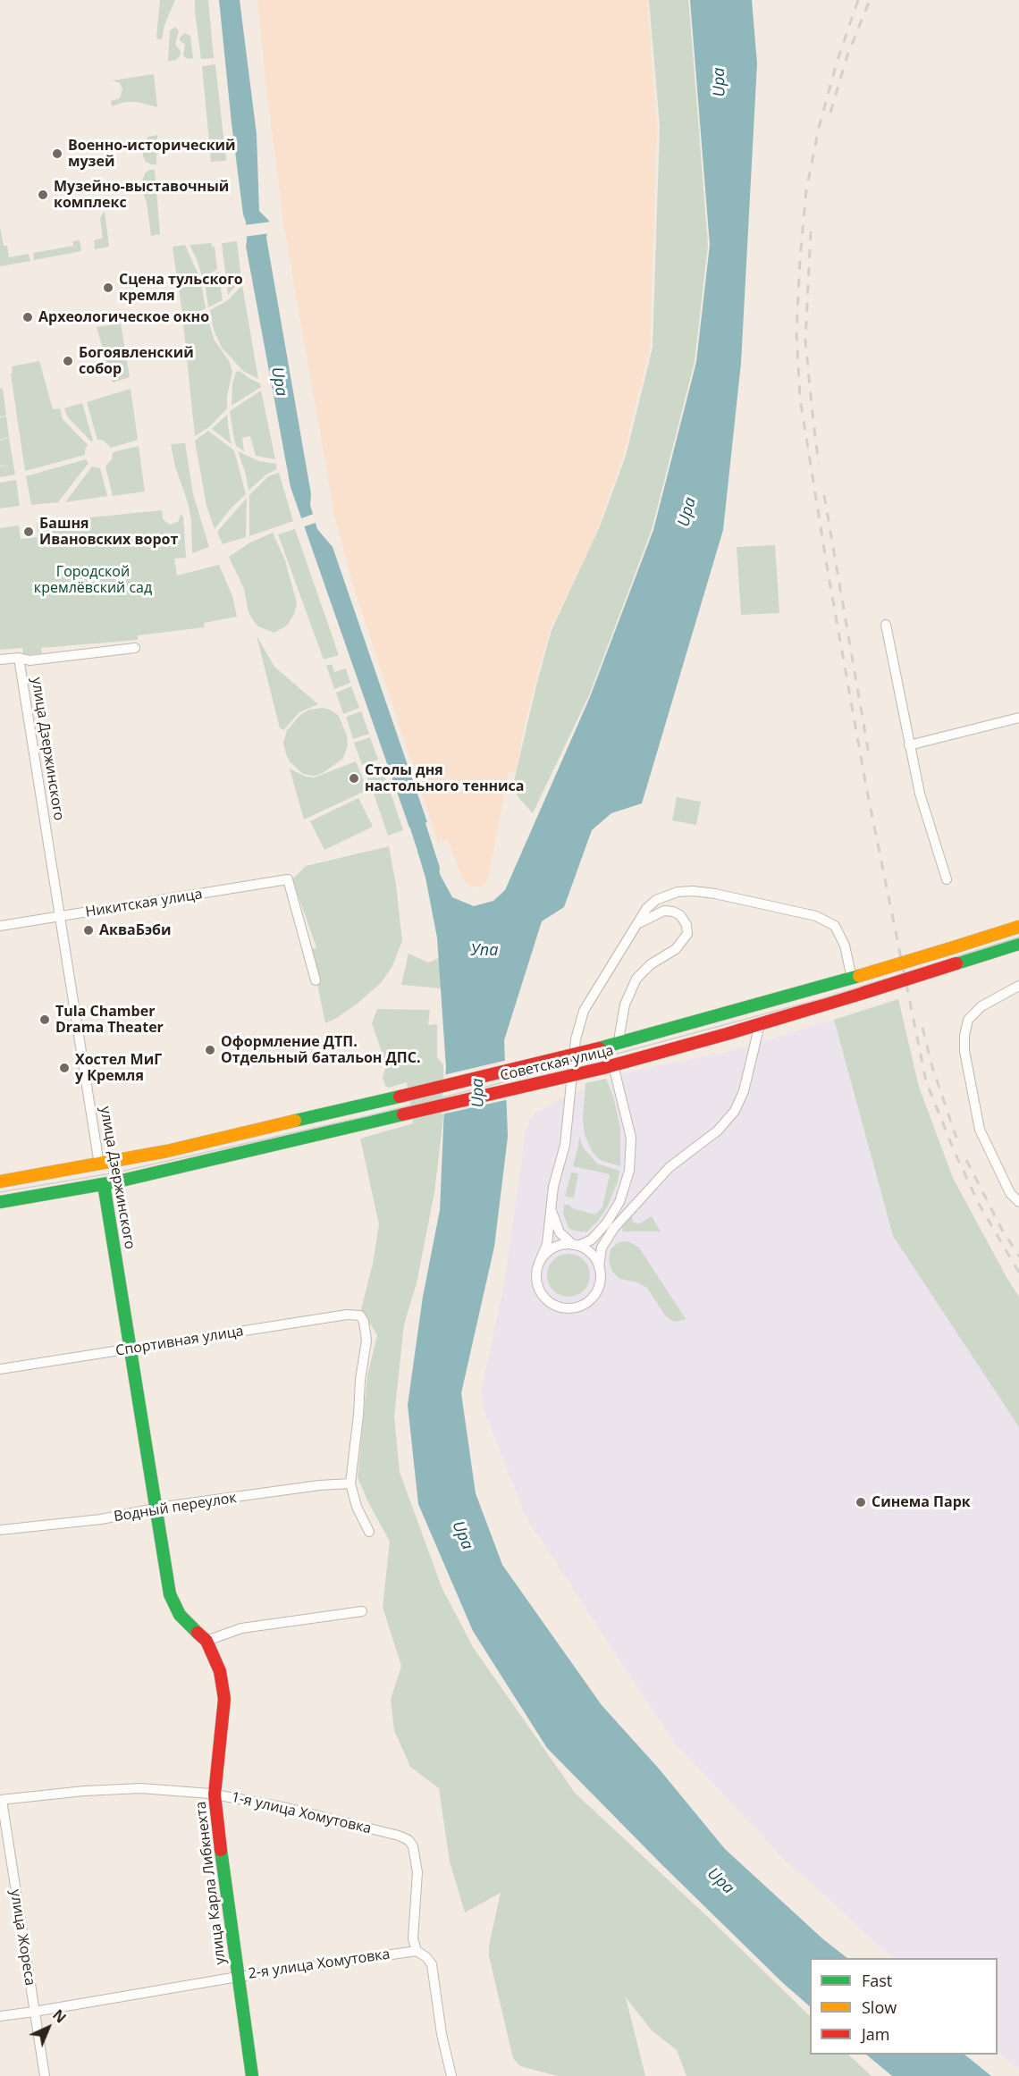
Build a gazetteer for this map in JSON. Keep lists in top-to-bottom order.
{
  "streets": {
    "main road": ["улица Дзержинского", "Советская улица", "улица Карла Либкнехта"],
    "street": [
      "Никитская улица",
      "Спортивная улица",
      "Водный переулок",
      "1-я улица Хомутовка",
      "улица Жореса",
      "2-я улица Хомутовка"
    ]
  },
  "crossings": [
    ["улица Дзержинского", "Никитская улица"],
    ["улица Дзержинского", "Советская улица"],
    ["улица Дзержинского", "Спортивная улица"],
    ["улица Дзержинского", "Водный переулок"],
    ["улица Дзержинского", "улица Карла Либкнехта"],
    ["Спортивная улица", "Водный переулок"],
    ["1-я улица Хомутовка", "улица Карла Либкнехта"],
    ["1-я улица Хомутовка", "улица Жореса"],
    ["1-я улица Хомутовка", "2-я улица Хомутовка"],
    ["улица Карла Либкнехта", "2-я улица Хомутовка"],
    ["улица Жореса", "2-я улица Хомутовка"]
  ],
  "water": ["Upa", "Упа"],
  "parks": ["Городской кремлёвский сад"],
  "places": [
    "Военно-исторический музей",
    "Музейно-выставочный комплекс",
    "Сцена тульского кремля",
    "Археологическое окно",
    "Богоявленский собор",
    "Башня Ивановских ворот",
    "Cтолы дня настольного тенниса",
    "АкваБэби",
    "Tula Chamber Drama Theater",
    "Оформление ДТП. Отдельный батальон ДПС.",
    "Хостел МиГ у Кремля",
    "Синема Парк"
  ],
  "legend": ["Fast", "Slow", "Jam"],
  "north": "top right"
}
